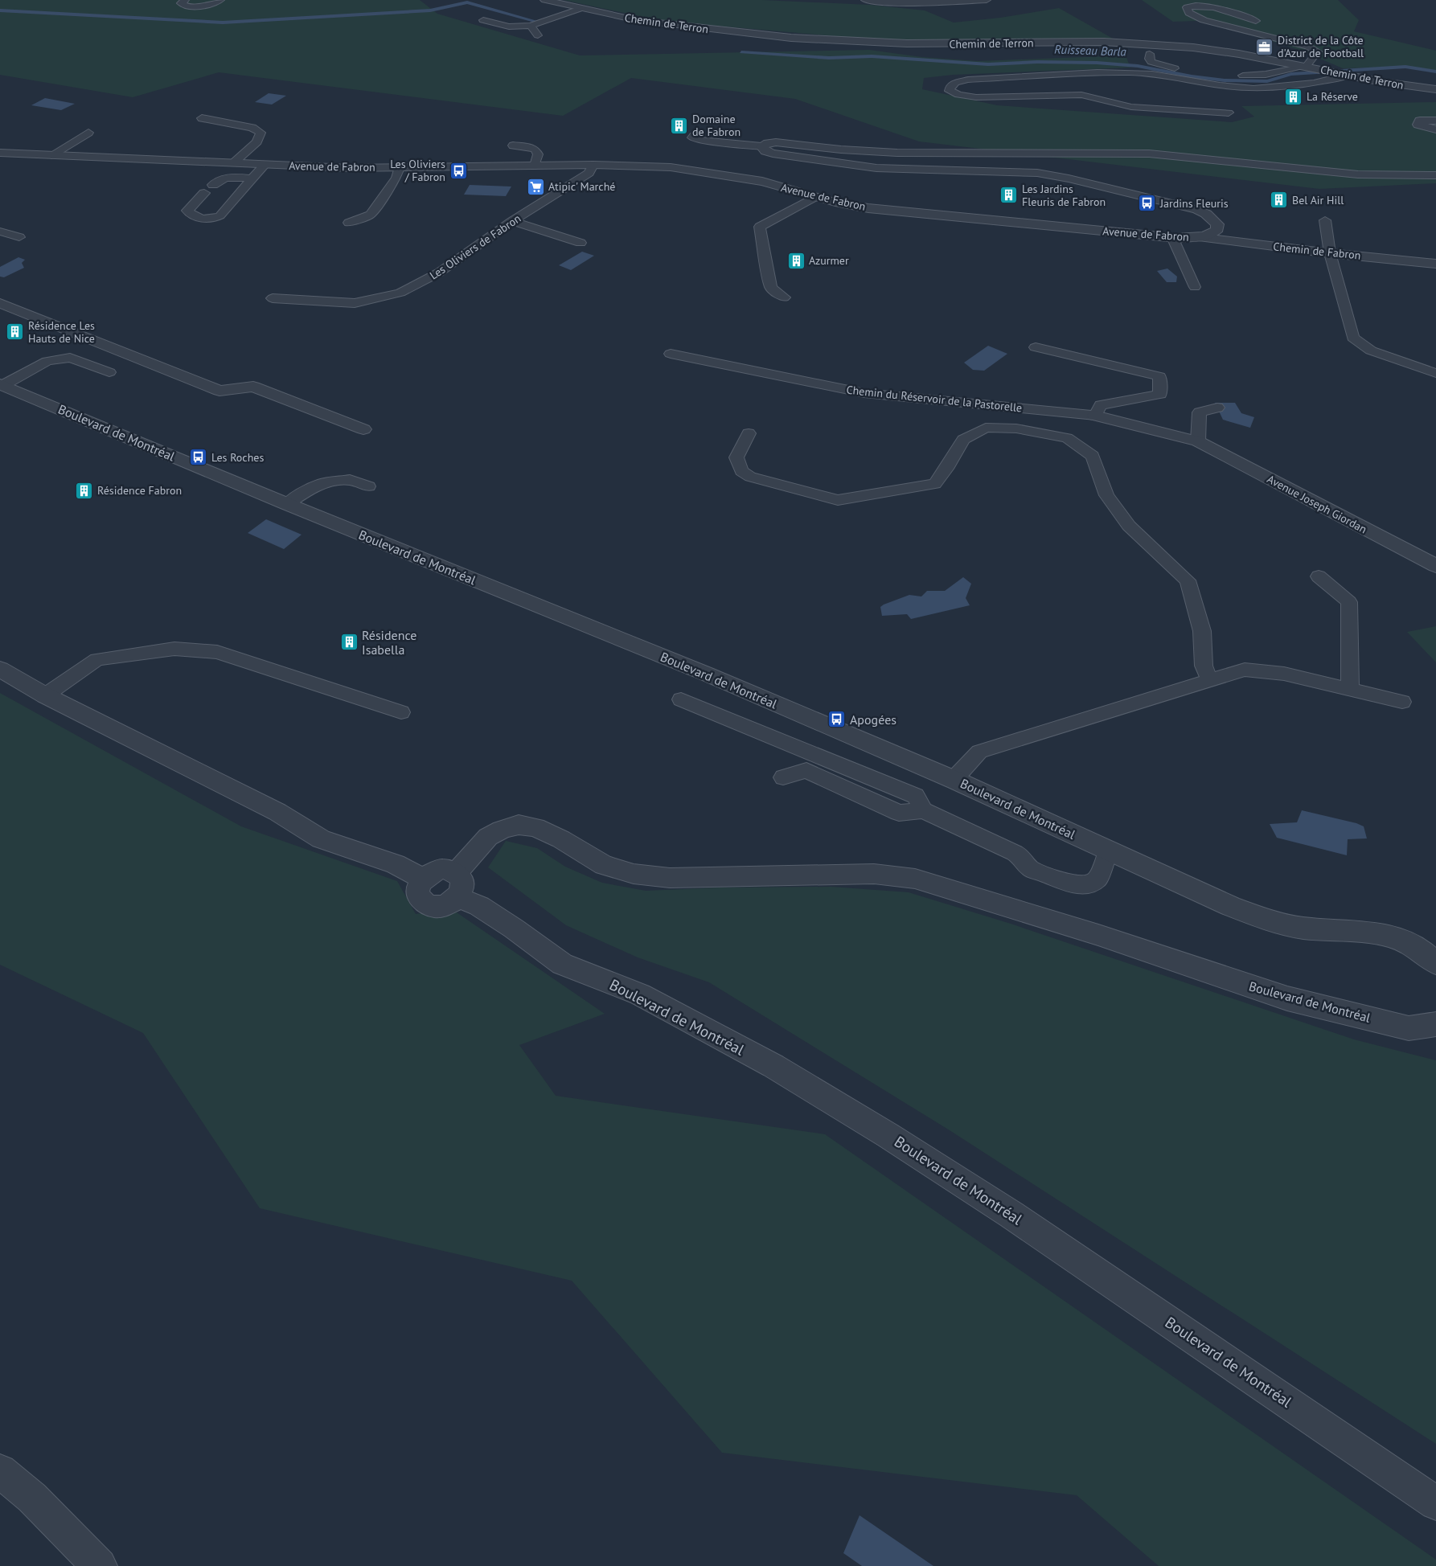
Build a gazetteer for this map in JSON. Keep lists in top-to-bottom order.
{
  "streets": {
    "street": [
      "Chemin de Terron",
      "Avenue de Fabron",
      "Chemin de Fabron",
      "Chemin du Réservoir de la Pastorelle",
      "Boulevard de Montréal",
      "Avenue Joseph Giordan"
    ],
    "lane": ["Les Oliviers de Fabron"]
  },
  "crossings": [
    ["Avenue de Fabron", "Les Oliviers de Fabron"],
    ["Avenue de Fabron", "Chemin de Fabron"],
    ["Chemin du Réservoir de la Pastorelle", "Avenue Joseph Giordan"]
  ],
  "water": ["Ruisseau Barla"],
  "places": {
    "office": ["District de la Côte d'Azur de Football"],
    "building": [
      "La Réserve",
      "Domaine de Fabron",
      "Les Jardins Fleuris de Fabron",
      "Bel Air Hill",
      "Azurmer",
      "Résidence Les Hauts de Nice",
      "Résidence Fabron",
      "Résidence Isabella"
    ],
    "bus stop": [
      "Les Oliviers / Fabron",
      "Jardins Fleuris",
      "Les Roches",
      "Apogées"
    ],
    "supermarket": ["Atipic' Marché"]
  }
}
